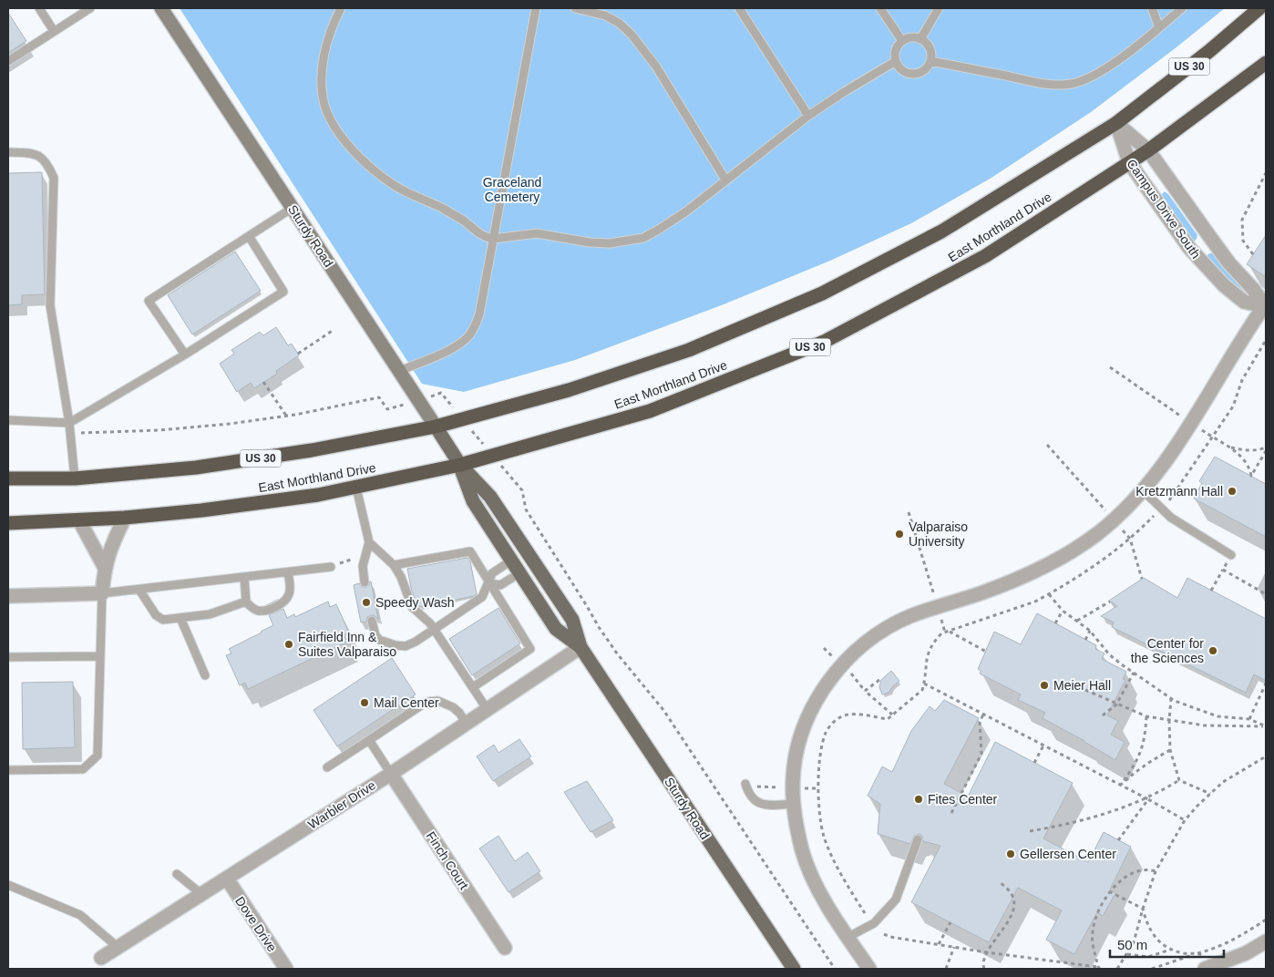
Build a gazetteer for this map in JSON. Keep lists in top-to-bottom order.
{
  "streets": {
    "highway": ["US 30", "East Morthland Drive"],
    "main road": ["Sturdy Road"],
    "street": [
      "Campus Drive South",
      "Warbler Drive",
      "Finch Court",
      "Dove Drive"
    ]
  },
  "crossings": [
    ["Campus Drive South", "East Morthland Drive"],
    ["East Morthland Drive", "Sturdy Road"],
    ["Sturdy Road", "Warbler Drive"],
    ["Warbler Drive", "Finch Court"],
    ["Warbler Drive", "Dove Drive"]
  ],
  "parks": ["Graceland Cemetery"],
  "places": [
    "Kretzmann Hall",
    "Valparaiso University",
    "Speedy Wash",
    "Fairfield Inn & Suites Valparaiso",
    "Center for the Sciences",
    "Meier Hall",
    "Mail Center",
    "Fites Center",
    "Gellersen Center"
  ],
  "scale_bar": "50 m"
}
